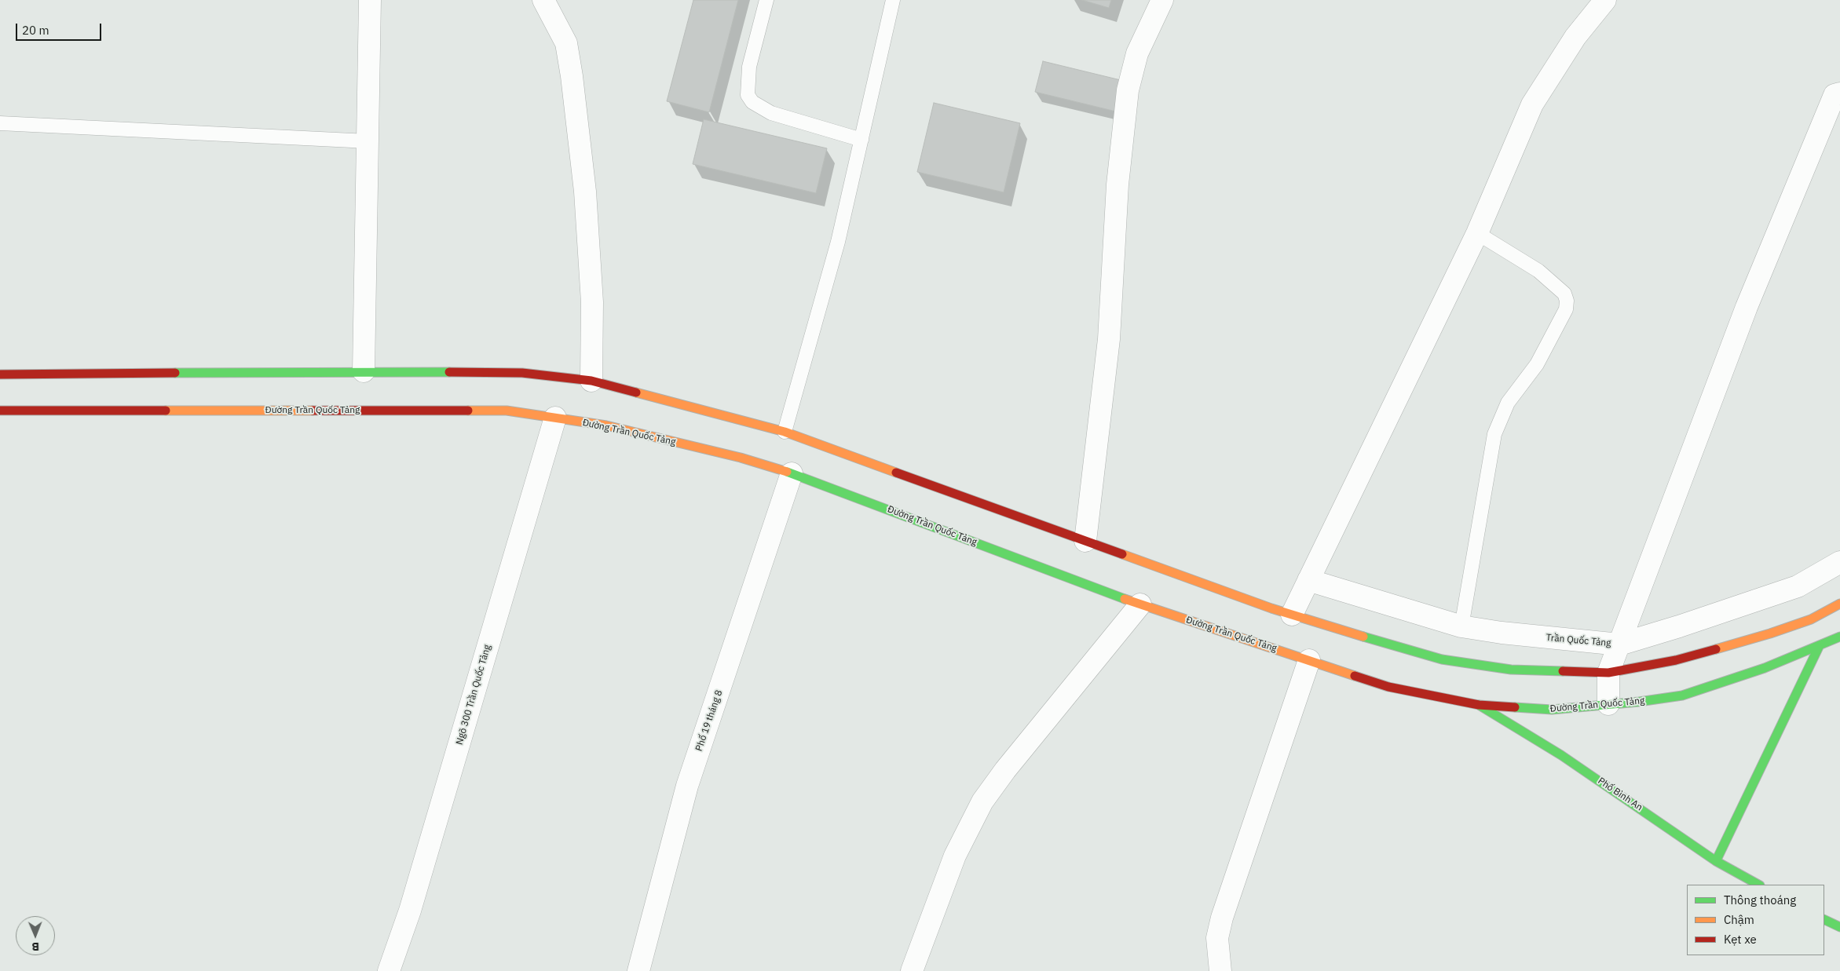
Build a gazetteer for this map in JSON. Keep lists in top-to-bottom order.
{
  "streets": {
    "main road": ["Đường Trần Quốc Tảng", "Phố Bình An"],
    "street": ["Trần Quốc Tảng", "Ngõ 300 Trần Quốc Tảng", "Phố 19 tháng 8"]
  },
  "crossings": [
    ["Đường Trần Quốc Tảng", "Ngõ 300 Trần Quốc Tảng"],
    ["Đường Trần Quốc Tảng", "Phố 19 tháng 8"],
    ["Đường Trần Quốc Tảng", "Phố Bình An"]
  ],
  "legend": ["Thông thoáng", "Chậm", "Kẹt xe"],
  "scale_bar": "20 m",
  "north": "bottom"
}
